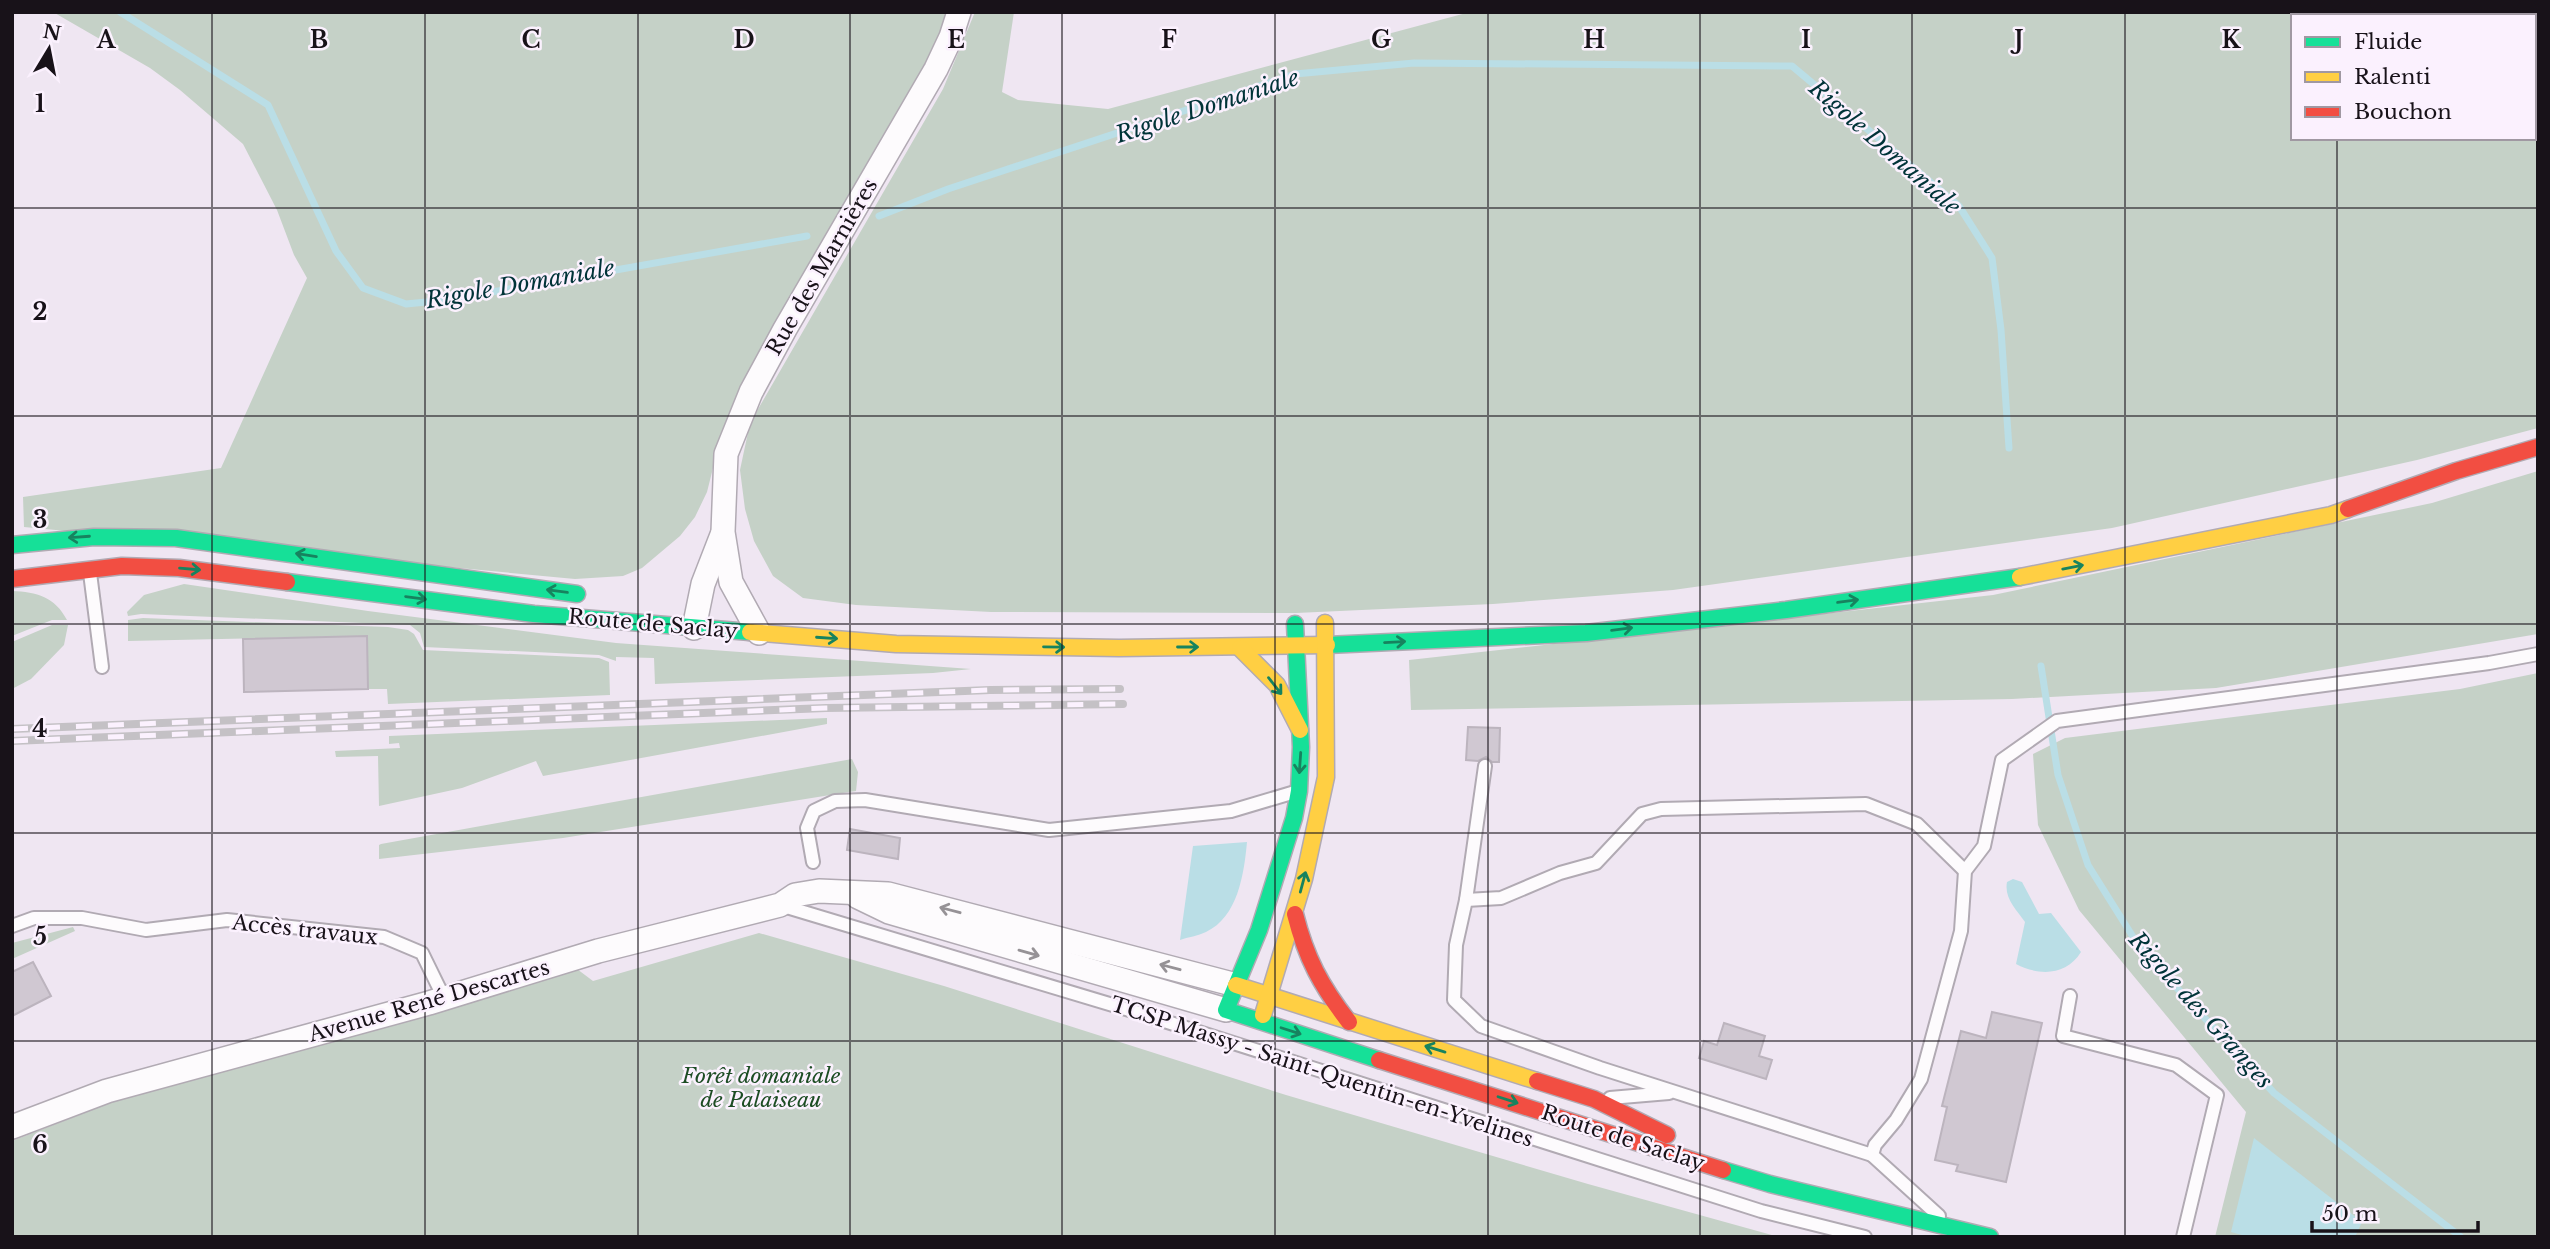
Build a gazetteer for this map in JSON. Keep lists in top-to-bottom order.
{
  "streets": {
    "main road": ["Route de Saclay"],
    "street": ["Rue des Marnières", "Avenue René Descartes"],
    "lane": ["Accès travaux", "TCSP Massy - Saint-Quentin-en-Yvelines"]
  },
  "crossings": [
    ["Rue des Marnières", "Route de Saclay"],
    ["Accès travaux", "Avenue René Descartes"],
    ["Avenue René Descartes", "TCSP Massy - Saint-Quentin-en-Yvelines"]
  ],
  "water": ["Rigole Domaniale", "Rigole des Granges"],
  "parks": ["Forêt domaniale de Palaiseau"],
  "legend": ["Fluide", "Ralenti", "Bouchon"],
  "scale_bar": "50 m",
  "north": "top",
  "grid": {
    "columns": [
      "A",
      "B",
      "C",
      "D",
      "E",
      "F",
      "G",
      "H",
      "I",
      "J",
      "K"
    ],
    "rows": [
      "1",
      "2",
      "3",
      "4",
      "5",
      "6"
    ]
  }
}
